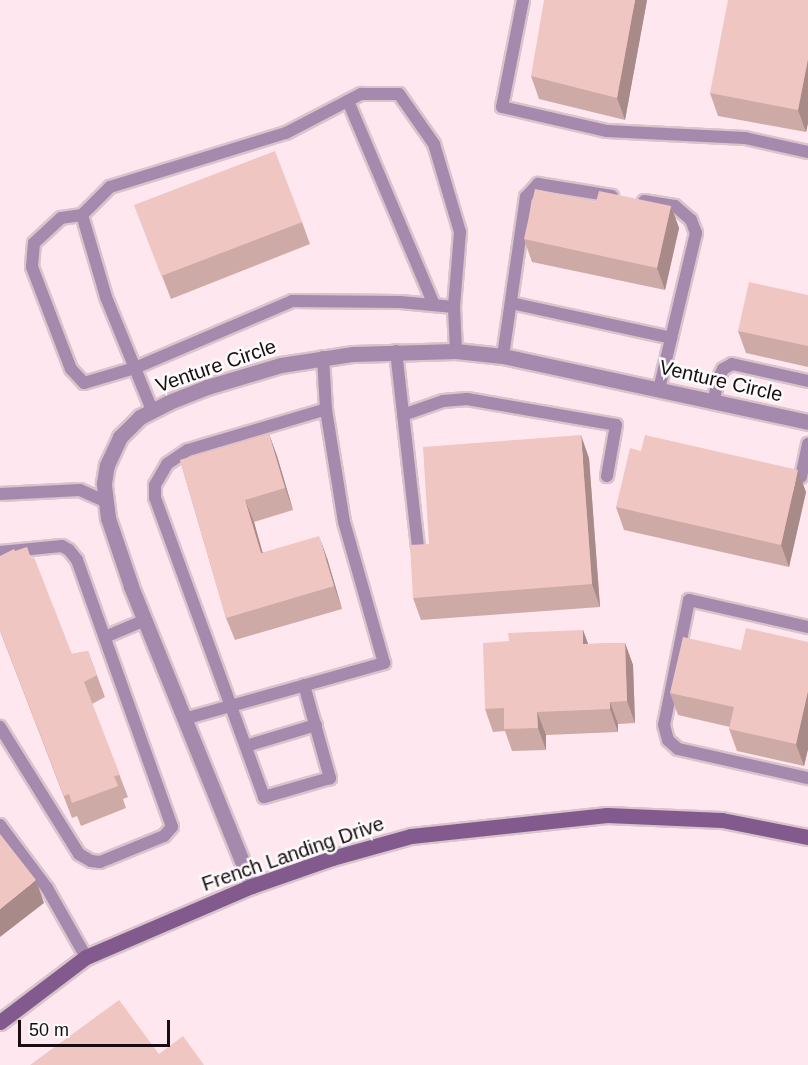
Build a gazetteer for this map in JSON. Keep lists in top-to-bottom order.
{
  "streets": {
    "street": ["Venture Circle", "French Landing Drive"]
  },
  "crossings": [
    ["Venture Circle", "French Landing Drive"]
  ],
  "scale_bar": "50 m"
}
